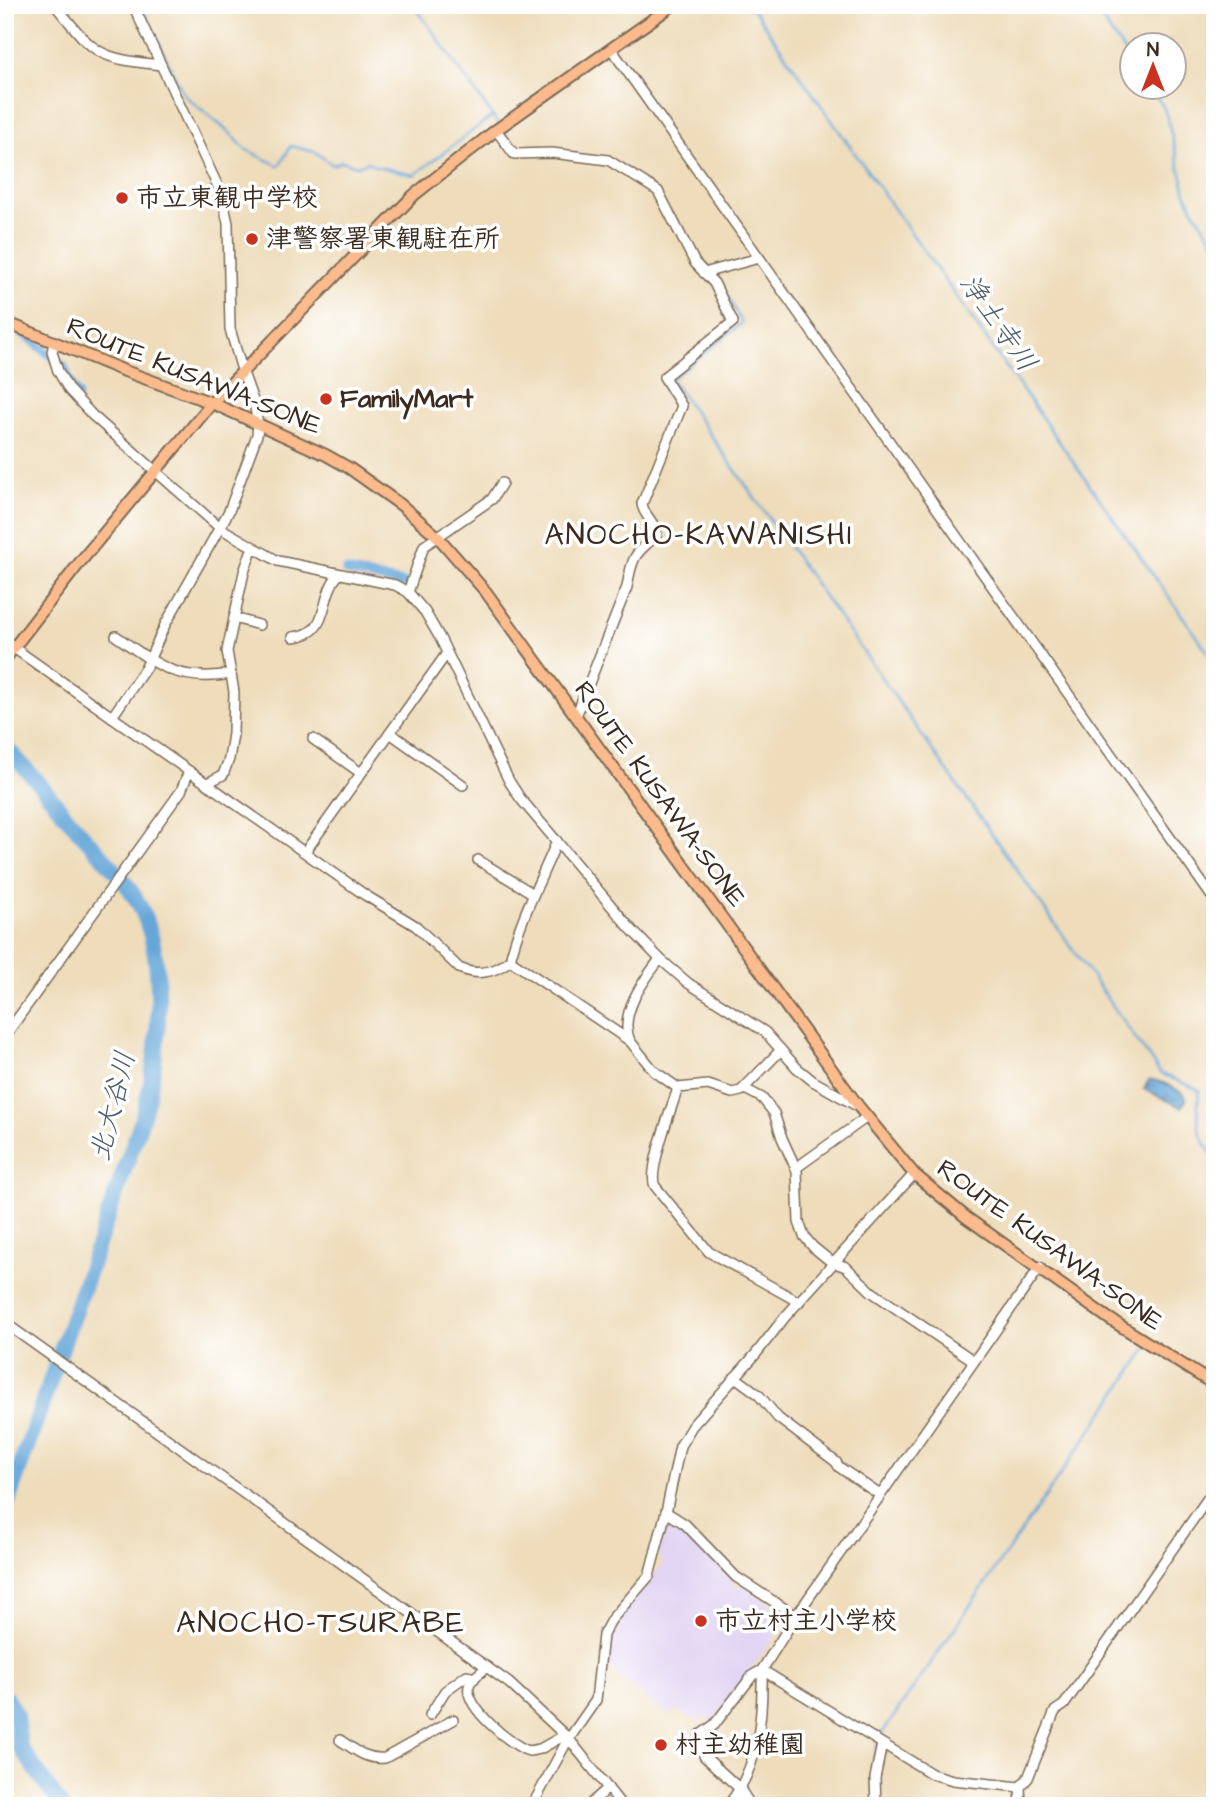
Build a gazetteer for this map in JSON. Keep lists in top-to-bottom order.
{
  "streets": {
    "main road": ["ROUTE KUSAWA-SONE"]
  },
  "districts": ["ANOCHO-KAWANISHI", "ANOCHO-TSURABE"],
  "water": ["浄土寺川", "北大谷川"],
  "places": [
    "市立東観中学校",
    "津警察署東観駐在所",
    "FamilyMart",
    "市立村主小学校",
    "村主幼稚園"
  ],
  "north": "top"
}
